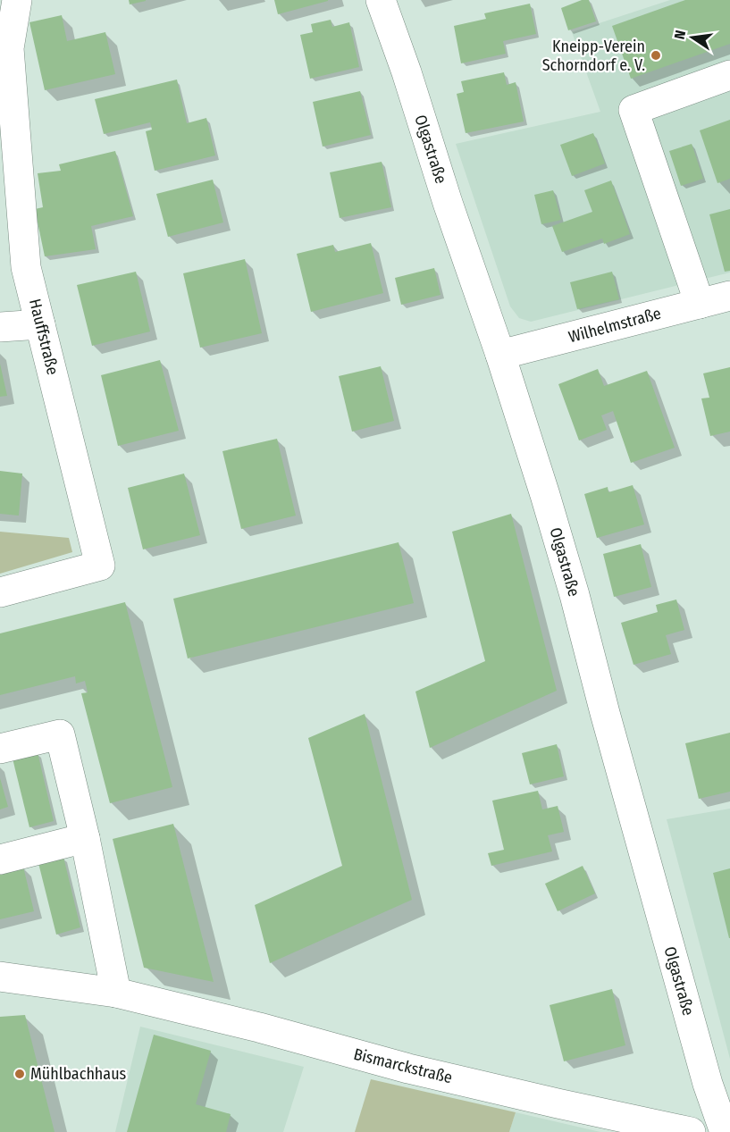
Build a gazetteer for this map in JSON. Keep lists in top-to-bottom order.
{
  "streets": {
    "street": [
      "Olgastraße",
      "Wilhelmstraße",
      "Hauffstraße",
      "Bismarckstraße"
    ]
  },
  "crossings": [
    ["Olgastraße", "Wilhelmstraße"]
  ],
  "places": ["Kneipp-Verein Schorndorf e. V.", "Mühlbachhaus"],
  "north": "left"
}
